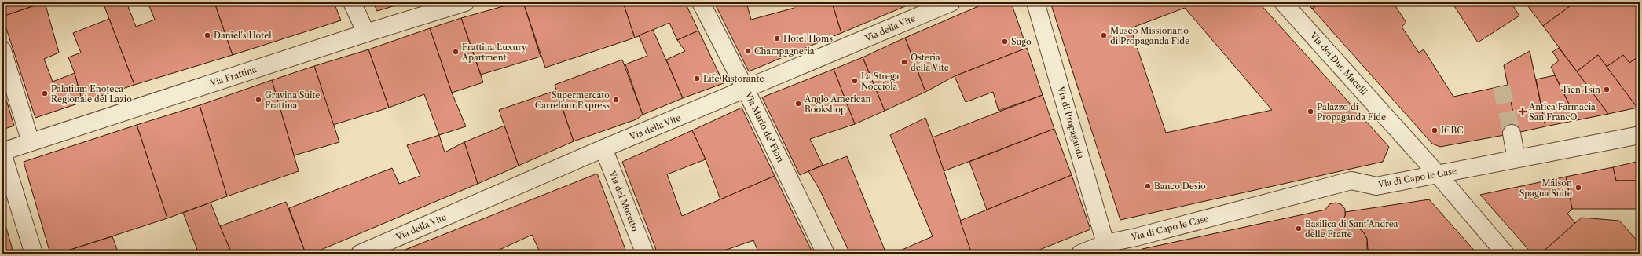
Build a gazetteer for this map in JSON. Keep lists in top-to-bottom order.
{
  "streets": {
    "street": [
      "Via della Vite",
      "Via dei Due Macelli",
      "Via Frattina",
      "Via di Propaganda",
      "Via Mario de' Fiori",
      "Via di Capo le Case",
      "Via del Moretto"
    ]
  },
  "crossings": [
    ["Via della Vite", "Via Mario de' Fiori"],
    ["Via della Vite", "Via del Moretto"],
    ["Via dei Due Macelli", "Via di Capo le Case"],
    ["Via di Propaganda", "Via di Capo le Case"]
  ],
  "places": {
    "other": [
      "Daniel's Hotel",
      "Museo Missionario di Propaganda Fide",
      "Hotel Homs",
      "Sugo",
      "Champagneria",
      "Frattina Luxury Apartment",
      "Osteria della Vite",
      "Life Ristorante",
      "La Strega Nocciola",
      "Tien Tsin",
      "Palatium Enoteca Regionale del Lazio",
      "Gravina Suite Frattina",
      "Supermercato Carrefour Express",
      "Anglo American Bookshop",
      "Palazzo di Propaganda Fide",
      "ICBC",
      "Banco Desio",
      "Maison Spagna Suite",
      "Basilica di Sant'Andrea delle Fratte"
    ],
    "health": ["Antica Farmacia San FrancO"]
  }
}
